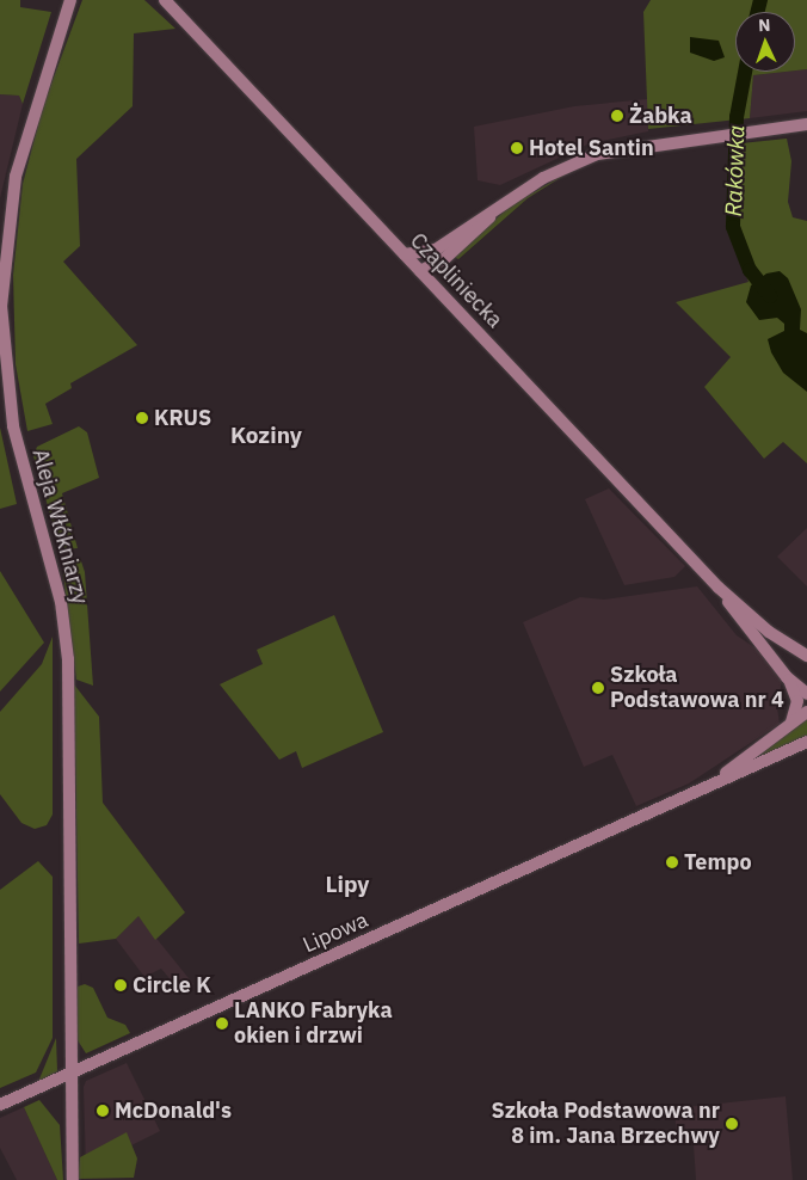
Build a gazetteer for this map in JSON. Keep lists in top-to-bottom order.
{
  "streets": {
    "street": ["Czapliniecka", "Aleja Włókniarzy", "Lipowa"]
  },
  "crossings": [
    ["Aleja Włókniarzy", "Lipowa"]
  ],
  "districts": ["Koziny", "Lipy"],
  "water": ["Rakówka"],
  "places": [
    "Żabka",
    "Hotel Santin",
    "KRUS",
    "Szkoła Podstawowa nr 4",
    "Tempo",
    "Circle K",
    "LANKO Fabryka okien i drzwi",
    "McDonald's",
    "Szkoła Podstawowa nr 8 im. Jana Brzechwy"
  ],
  "north": "top"
}
